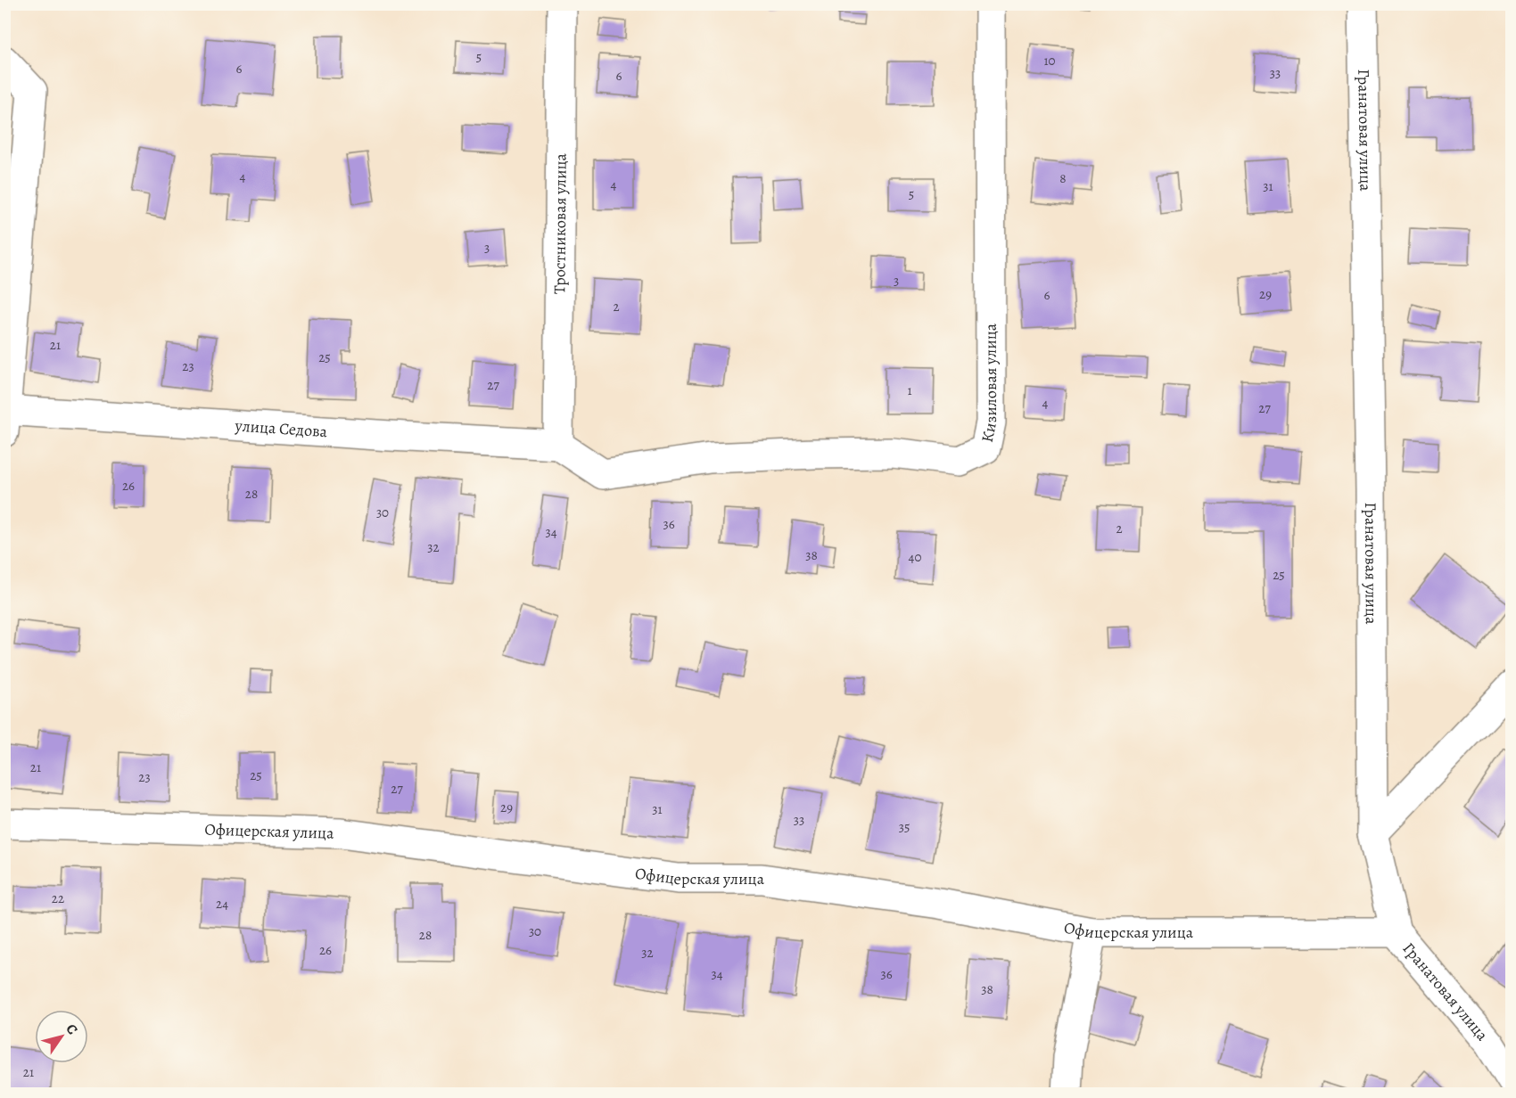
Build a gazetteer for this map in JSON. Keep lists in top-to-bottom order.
{
  "streets": {
    "street": [
      "Гранатовая улица",
      "Тростниковая улица",
      "Кизиловая улица",
      "улица Седова",
      "Офицерская улица"
    ]
  },
  "crossings": [
    ["Гранатовая улица", "Офицерская улица"],
    ["Тростниковая улица", "Кизиловая улица"],
    ["Тростниковая улица", "улица Седова"],
    ["Кизиловая улица", "улица Седова"]
  ],
  "house_numbers": [
    "5",
    "10",
    "6",
    "33",
    "6",
    "4",
    "8",
    "4",
    "31",
    "5",
    "3",
    "3",
    "29",
    "6",
    "2",
    "21",
    "25",
    "23",
    "27",
    "1",
    "4",
    "27",
    "26",
    "28",
    "30",
    "36",
    "2",
    "34",
    "32",
    "38",
    "40",
    "25",
    "21",
    "25",
    "23",
    "27",
    "29",
    "31",
    "33",
    "35",
    "22",
    "24",
    "30",
    "28",
    "26",
    "32",
    "34",
    "36",
    "38",
    "21"
  ],
  "north": "top right"
}
